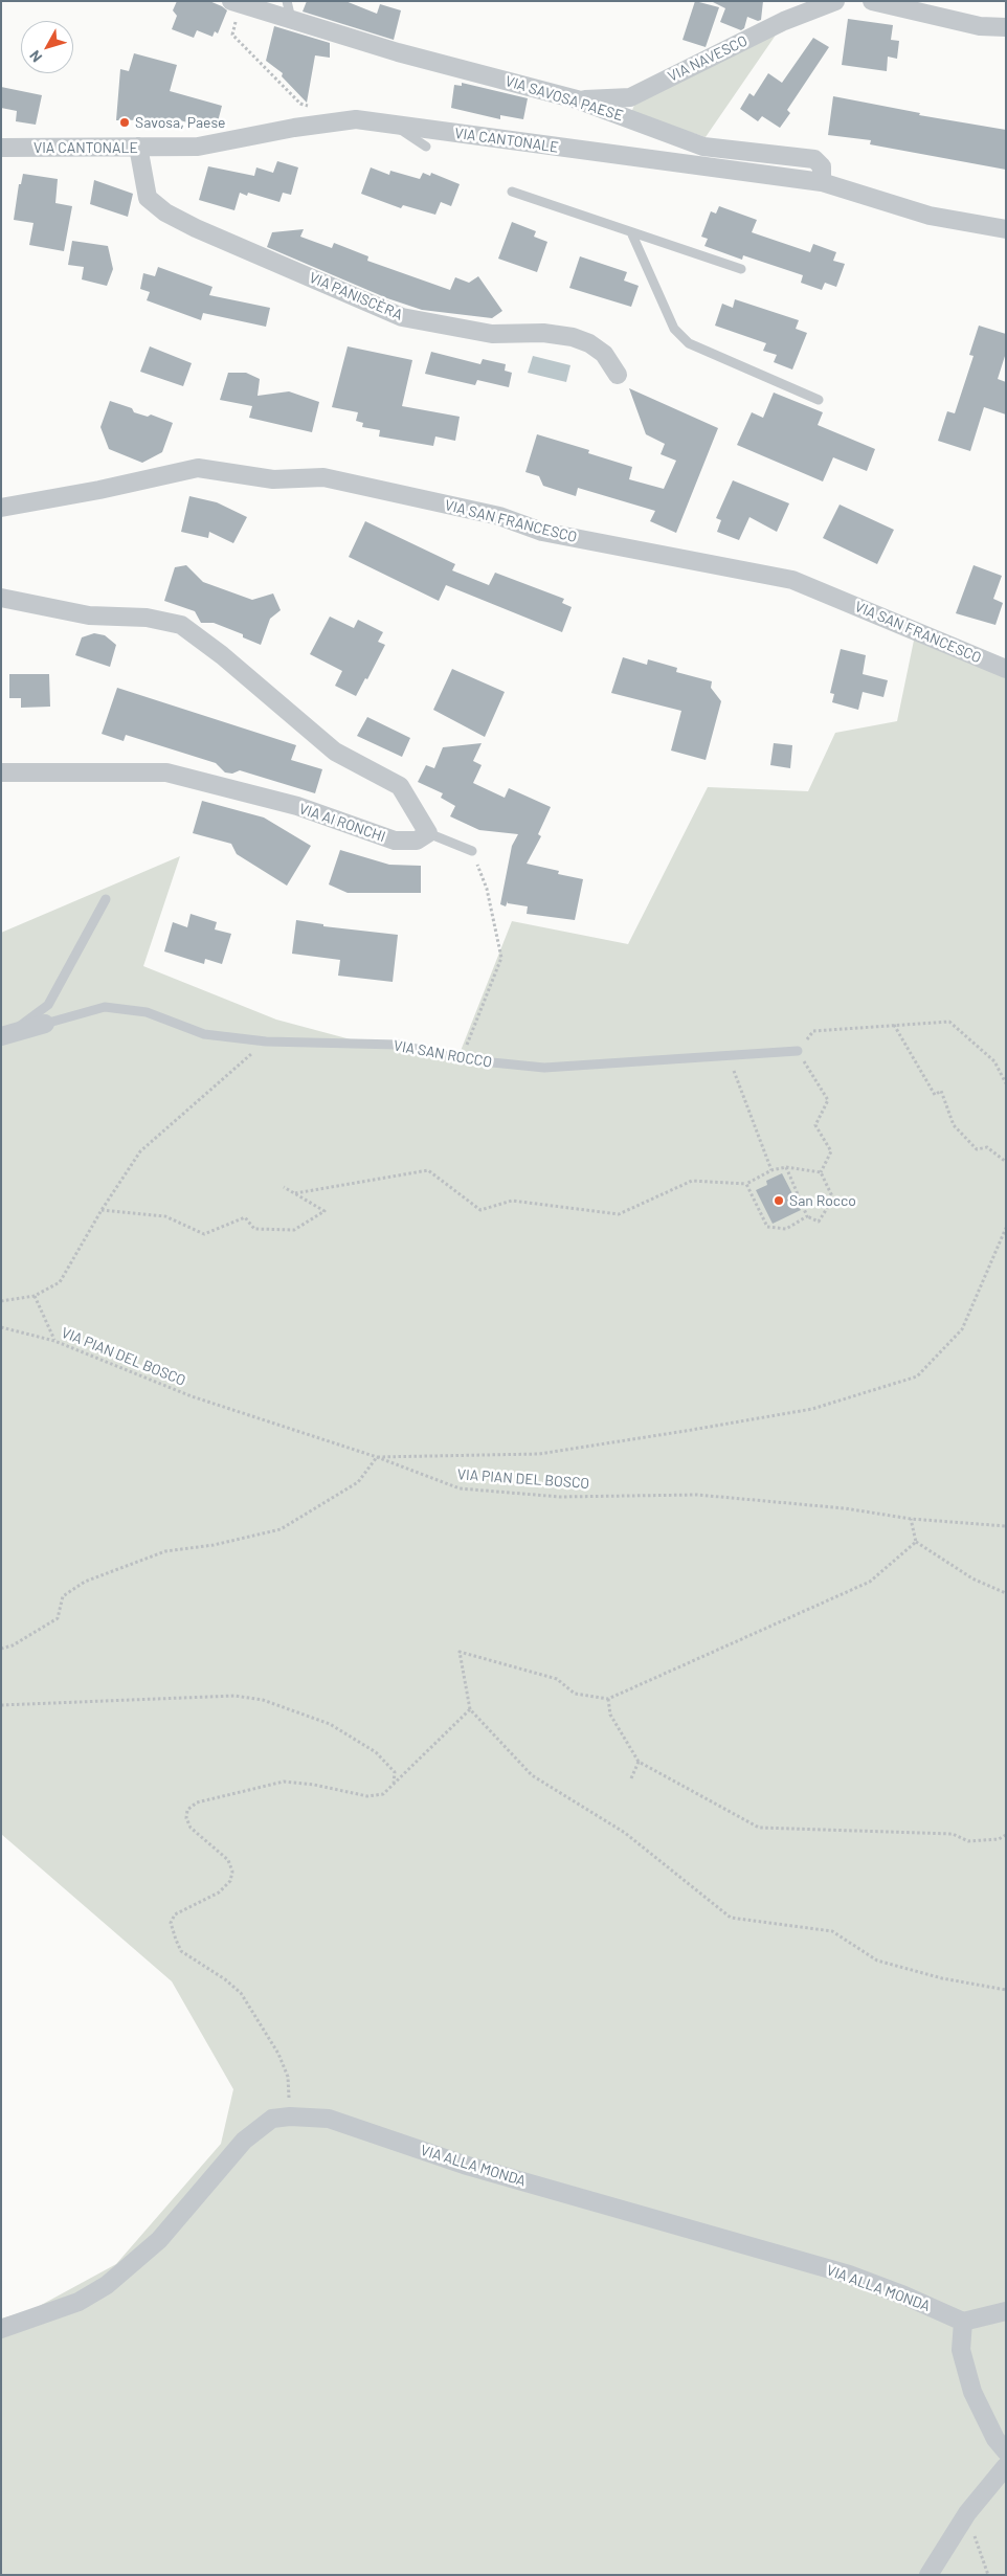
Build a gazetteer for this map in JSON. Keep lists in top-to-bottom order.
{
  "streets": {
    "street": [
      "VIA NAVESCO",
      "VIA SAVOSA PAESE",
      "VIA CANTONALE",
      "VIA PANISCÈRA",
      "VIA SAN FRANCESCO",
      "VIA AI RONCHI",
      "VIA SAN ROCCO",
      "VIA ALLA MONDA"
    ],
    "path": ["VIA PIAN DEL BOSCO"]
  },
  "crossings": [
    ["VIA NAVESCO", "VIA SAVOSA PAESE"],
    ["VIA SAVOSA PAESE", "VIA CANTONALE"],
    ["VIA CANTONALE", "VIA PANISCÈRA"]
  ],
  "places": ["Savosa, Paese", "San Rocco"],
  "north": "bottom left"
}
